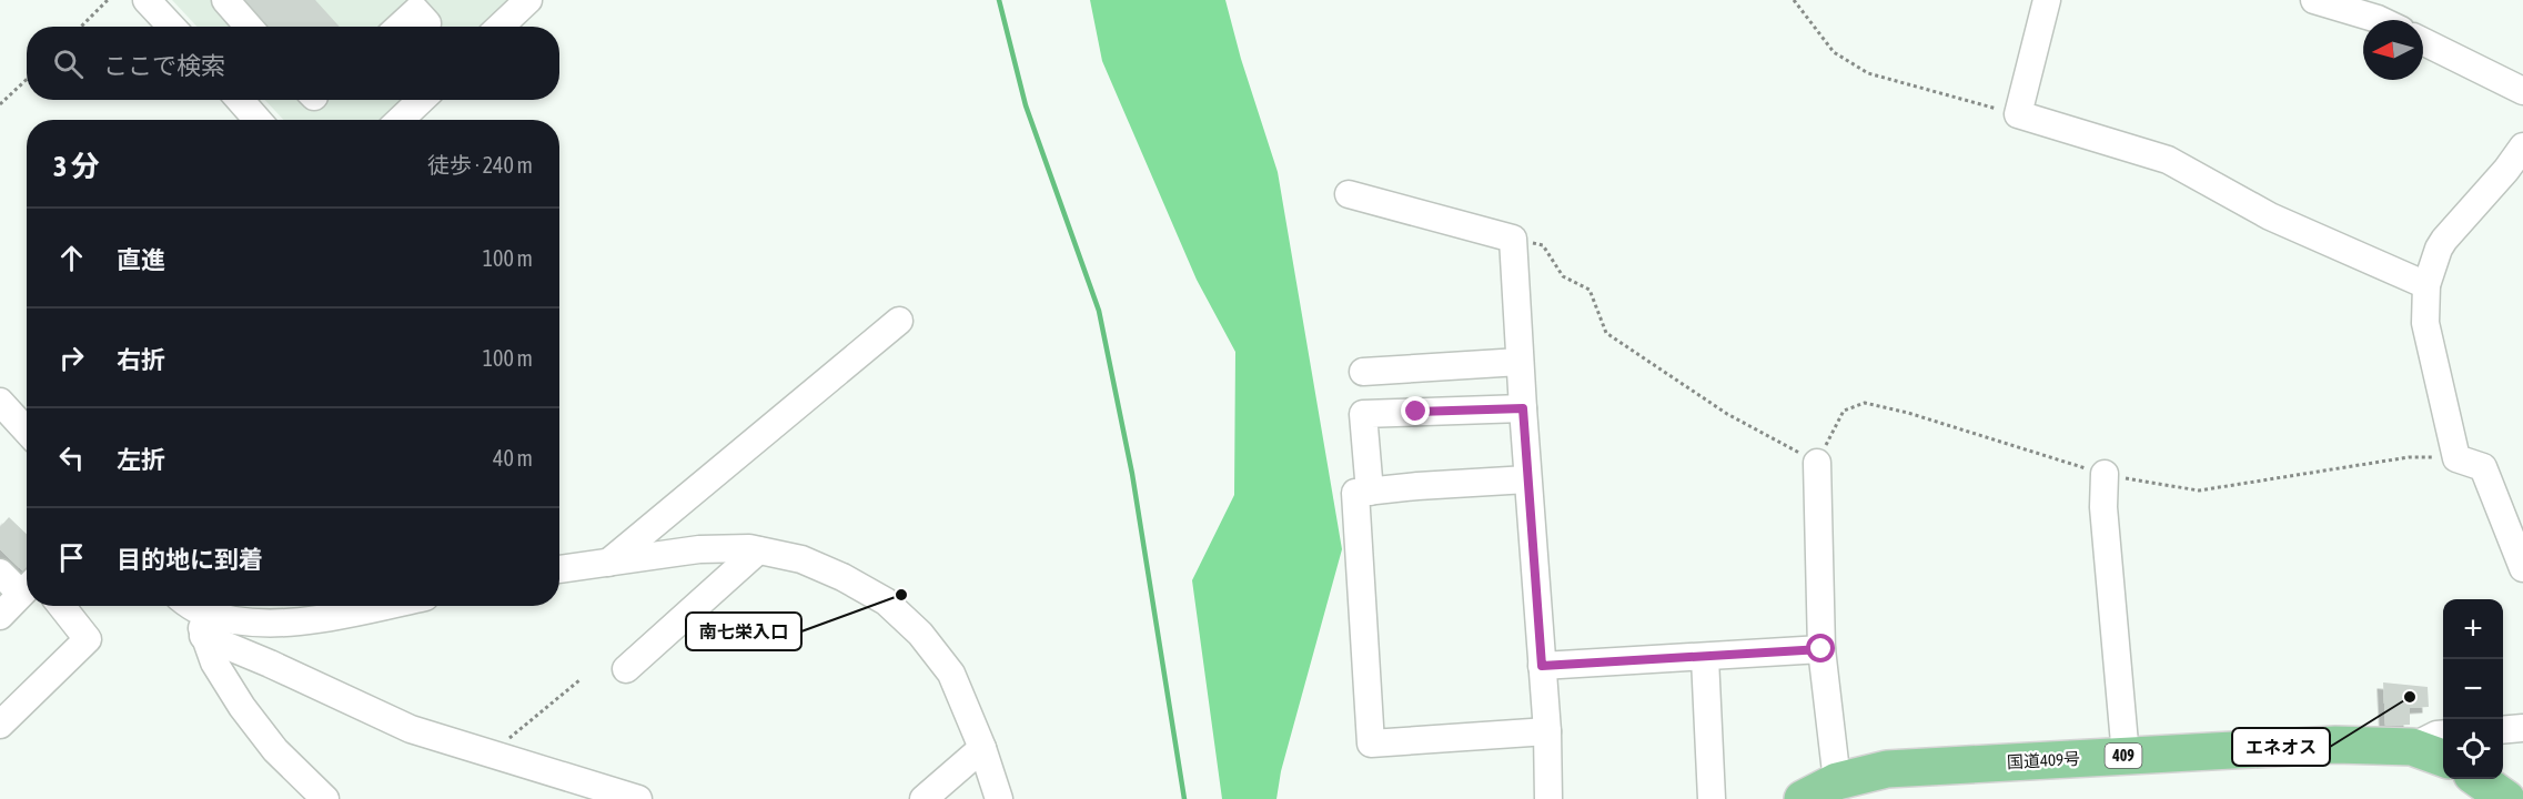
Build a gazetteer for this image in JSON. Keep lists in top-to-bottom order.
{
  "streets": {
    "highway": ["409", "国道409号"]
  },
  "places": ["南七栄入口", "エネオス"],
  "north": "left",
  "page": {
    "search": "ここで検索",
    "heading": ["3 分", "徒歩 · 240 m"],
    "list": [
      ["直進", "100 m"],
      ["右折", "100 m"],
      ["左折", "40 m"],
      "目的地に到着"
    ],
    "map_buttons": ["+", "−"]
  }
}
